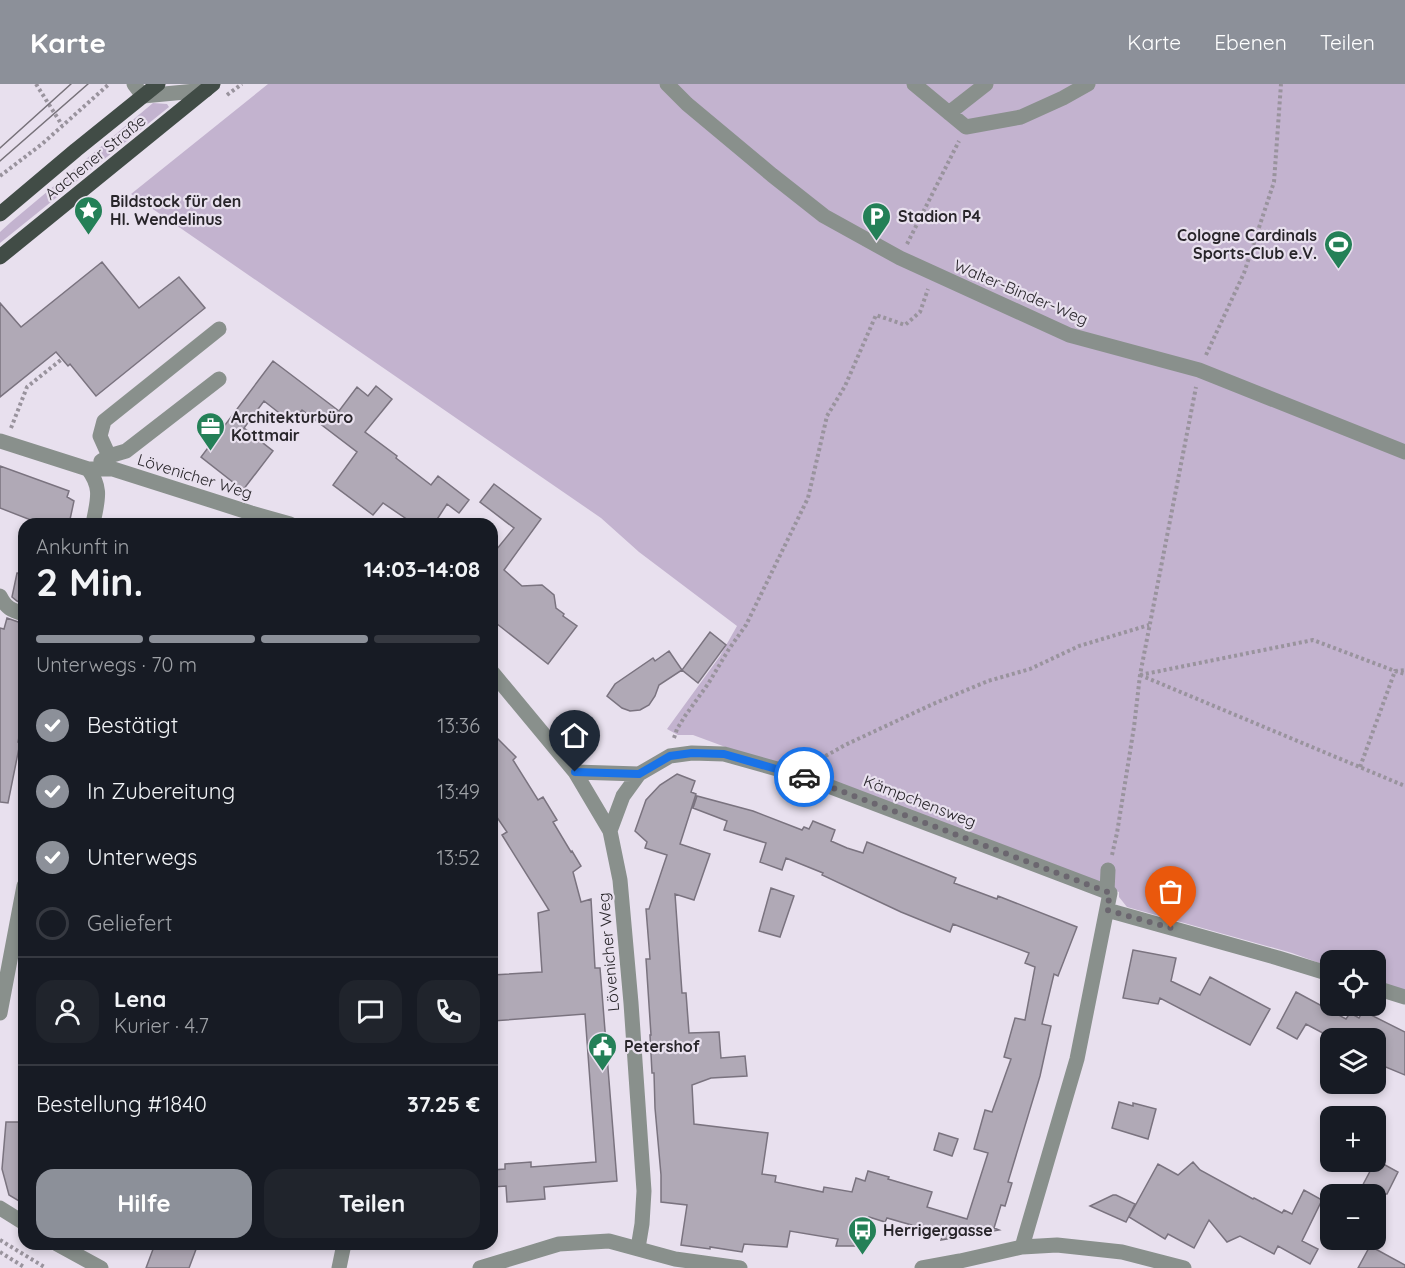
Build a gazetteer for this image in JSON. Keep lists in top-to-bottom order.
{
  "streets": {
    "main road": ["Aachener Straße"],
    "street": ["Walter-Binder-Weg", "Lövenicher Weg", "Kämpchensweg"]
  },
  "crossings": [
    ["Lövenicher Weg", "Kämpchensweg"]
  ],
  "places": {
    "place": ["Bildstock für den Hl. Wendelinus"],
    "parking": ["Stadion P4"],
    "sports": ["Cologne Cardinals Sports-Club e.V."],
    "office": ["Architekturbüro Kottmair"],
    "public building": ["Petershof"],
    "bus stop": ["Herrigergasse"]
  },
  "page": {
    "header": "Karte",
    "nav": ["Karte", "Ebenen", "Teilen"],
    "heading": ["2 Min.", "Ankunft in", "14:03–14:08"],
    "panel": [
      "Lena",
      "Kurier · 4.7",
      "Bestellung #1840",
      "37.25 €"
    ],
    "bar": "Unterwegs · 70 m",
    "list": [
      ["Bestätigt", "13:36"],
      ["In Zubereitung", "13:49"],
      ["Unterwegs", "13:52"],
      "Geliefert"
    ],
    "map_buttons": ["+", "−"],
    "buttons": ["Hilfe", "Teilen"]
  }
}
